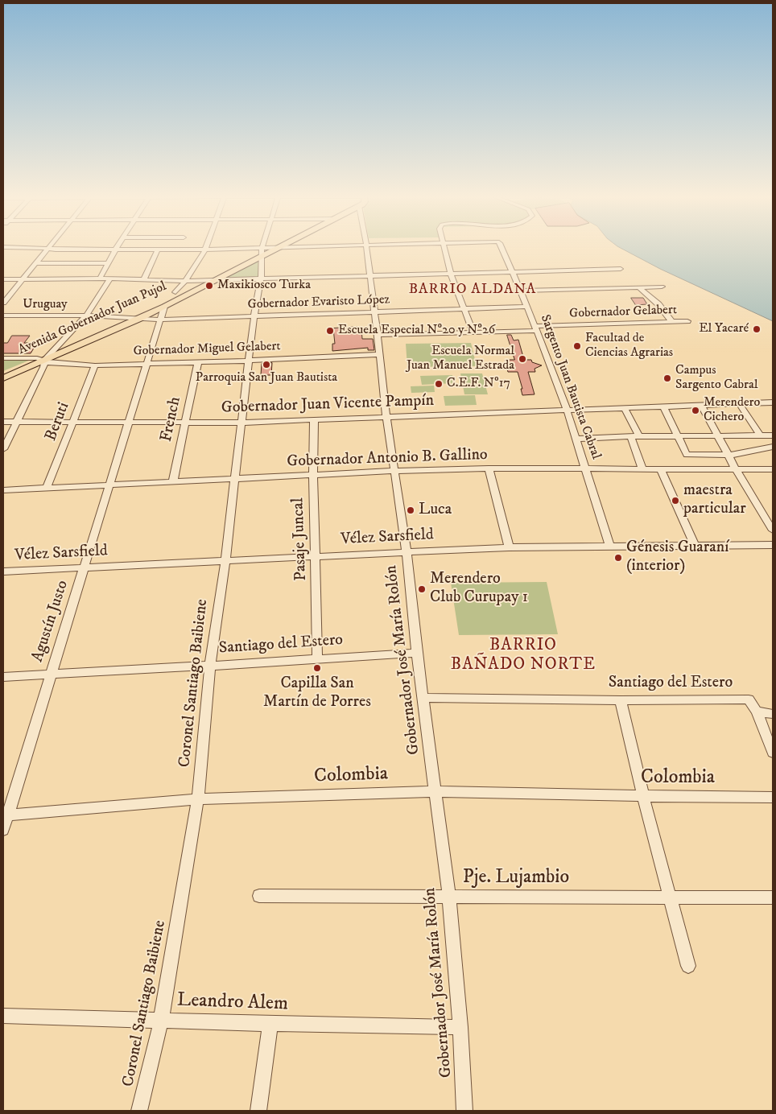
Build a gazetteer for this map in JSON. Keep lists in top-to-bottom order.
{
  "streets": {
    "main road": ["Avenida Gobernador Juan Pujol"],
    "street": [
      "Gobernador Evaristo López",
      "Uruguay",
      "Gobernador Gelabert",
      "Gobernador Miguel Gelabert",
      "Sargento Juan Bautista Cabral",
      "Gobernador Juan Vicente Pampín",
      "French",
      "Beruti",
      "Gobernador Antonio B. Gallino",
      "Vélez Sarsfield",
      "Pasaje Juncal",
      "Agustín Justo",
      "Santiago del Estero",
      "Gobernador José María Rolón",
      "Coronel Santiago Baibiene",
      "Colombia",
      "Pje. Lujambio",
      "Leandro Alem"
    ]
  },
  "crossings": [
    ["Gobernador Evaristo López", "Uruguay"],
    ["Gobernador Evaristo López", "Sargento Juan Bautista Cabral"],
    ["Gobernador Evaristo López", "Agustín Justo"],
    ["Gobernador Evaristo López", "Gobernador José María Rolón"],
    ["Gobernador Evaristo López", "Coronel Santiago Baibiene"],
    ["Uruguay", "Avenida Gobernador Juan Pujol"],
    ["Uruguay", "Agustín Justo"],
    ["Gobernador Gelabert", "Sargento Juan Bautista Cabral"],
    ["Avenida Gobernador Juan Pujol", "Gobernador Miguel Gelabert"],
    ["Avenida Gobernador Juan Pujol", "Agustín Justo"],
    ["Avenida Gobernador Juan Pujol", "Coronel Santiago Baibiene"],
    ["Gobernador Miguel Gelabert", "French"],
    ["Gobernador Miguel Gelabert", "Beruti"],
    ["Gobernador Miguel Gelabert", "Agustín Justo"],
    ["Gobernador Miguel Gelabert", "Gobernador José María Rolón"],
    ["Gobernador Miguel Gelabert", "Coronel Santiago Baibiene"],
    ["Sargento Juan Bautista Cabral", "Gobernador Juan Vicente Pampín"],
    ["Sargento Juan Bautista Cabral", "Gobernador Antonio B. Gallino"],
    ["Sargento Juan Bautista Cabral", "Vélez Sarsfield"],
    ["Gobernador Juan Vicente Pampín", "French"],
    ["Gobernador Juan Vicente Pampín", "Beruti"],
    ["Gobernador Juan Vicente Pampín", "Pasaje Juncal"],
    ["Gobernador Juan Vicente Pampín", "Agustín Justo"],
    ["Gobernador Juan Vicente Pampín", "Gobernador José María Rolón"],
    ["Gobernador Juan Vicente Pampín", "Coronel Santiago Baibiene"],
    ["French", "Gobernador Antonio B. Gallino"],
    ["Beruti", "Gobernador Antonio B. Gallino"],
    ["Gobernador Antonio B. Gallino", "Pasaje Juncal"],
    ["Gobernador Antonio B. Gallino", "Agustín Justo"],
    ["Gobernador Antonio B. Gallino", "Gobernador José María Rolón"],
    ["Gobernador Antonio B. Gallino", "Coronel Santiago Baibiene"],
    ["Vélez Sarsfield", "Pasaje Juncal"],
    ["Vélez Sarsfield", "Agustín Justo"],
    ["Vélez Sarsfield", "Gobernador José María Rolón"],
    ["Vélez Sarsfield", "Coronel Santiago Baibiene"],
    ["Pasaje Juncal", "Santiago del Estero"],
    ["Agustín Justo", "Santiago del Estero"],
    ["Agustín Justo", "Colombia"],
    ["Santiago del Estero", "Gobernador José María Rolón"],
    ["Santiago del Estero", "Coronel Santiago Baibiene"],
    ["Gobernador José María Rolón", "Colombia"],
    ["Gobernador José María Rolón", "Pje. Lujambio"],
    ["Gobernador José María Rolón", "Leandro Alem"],
    ["Coronel Santiago Baibiene", "Colombia"],
    ["Coronel Santiago Baibiene", "Leandro Alem"]
  ],
  "districts": ["BARRIO ALDANA", "BARRIO BAÑADO NORTE"],
  "places": [
    "Maxikiosco Turka",
    "El Yacaré",
    "Escuela Especial Nº20 y Nº26",
    "Facultad de Ciencias Agrarias",
    "Escuela Normal Juan Manuel Estrada",
    "Parroquia San Juan Bautista",
    "Campus Sargento Cabral",
    "C.E.F. Nº17",
    "Merendero Cichero",
    "maestra particular",
    "Luca",
    "Génesis Guaraní (interior)",
    "Merendero Club Curupay 1",
    "Capilla San Martín de Porres"
  ]
}
